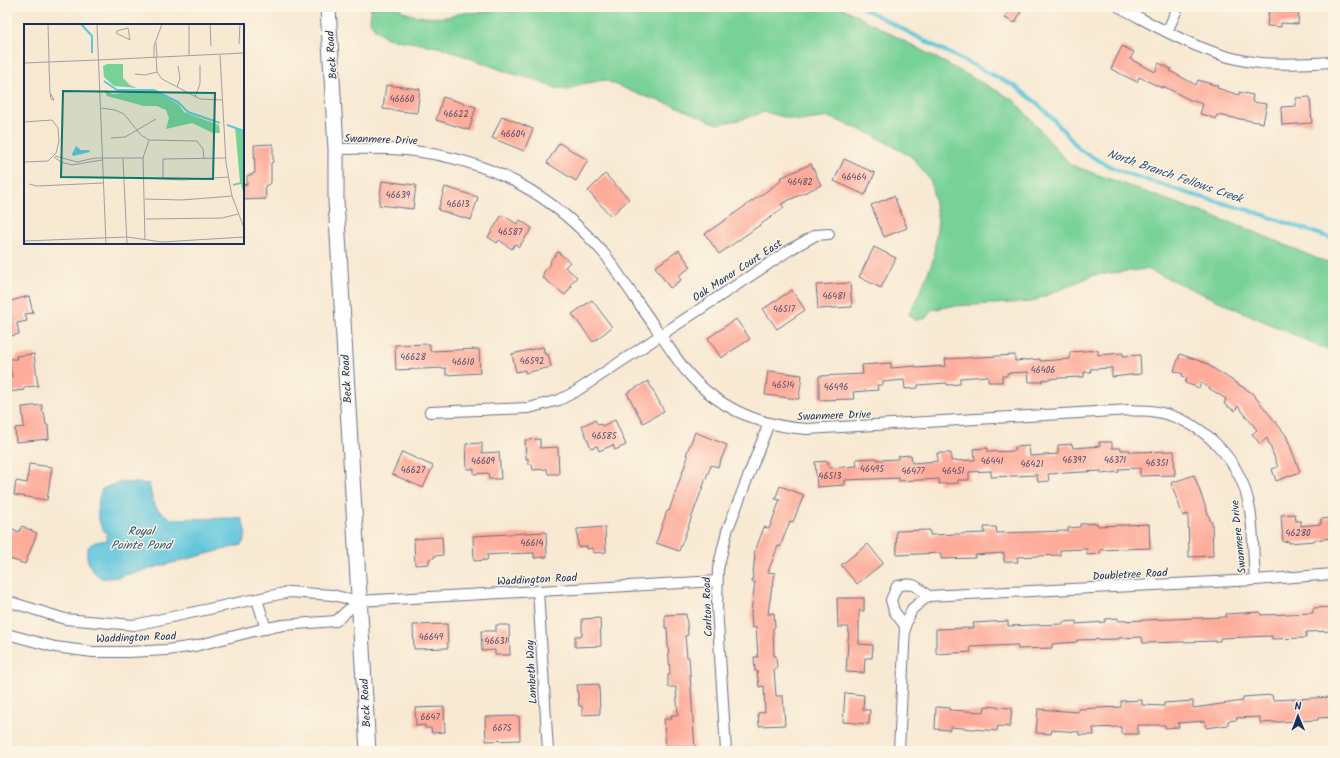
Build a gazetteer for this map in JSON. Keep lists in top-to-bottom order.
{
  "streets": {
    "main road": ["Beck Road"],
    "street": [
      "Swanmere Drive",
      "Oak Manor Court East",
      "Doubletree Road",
      "Waddington Road",
      "Carlton Road",
      "Lambeth Way"
    ]
  },
  "crossings": [
    ["Beck Road", "Swanmere Drive"],
    ["Beck Road", "Waddington Road"],
    ["Swanmere Drive", "Oak Manor Court East"],
    ["Swanmere Drive", "Doubletree Road"],
    ["Swanmere Drive", "Carlton Road"],
    ["Waddington Road", "Carlton Road"],
    ["Waddington Road", "Lambeth Way"]
  ],
  "water": ["North Branch Fellows Creek", "Royal Pointe Pond"],
  "house_numbers": [
    "46660",
    "46622",
    "46604",
    "46464",
    "46482",
    "46639",
    "46613",
    "46587",
    "46481",
    "46517",
    "46628",
    "46592",
    "46610",
    "46406",
    "46514",
    "46496",
    "46585",
    "46397",
    "46371",
    "46609",
    "46441",
    "46351",
    "46421",
    "46495",
    "46627",
    "46477",
    "46451",
    "46513",
    "46280",
    "46614",
    "46649",
    "46631",
    "6647",
    "6675"
  ],
  "north": "top"
}
